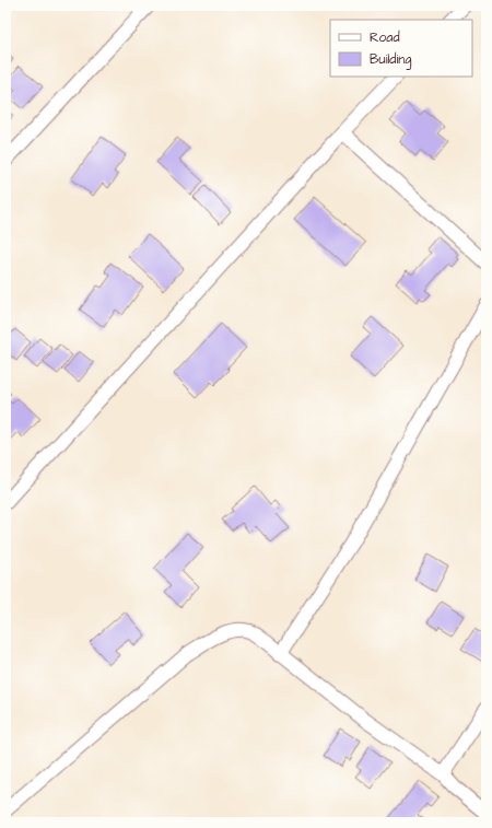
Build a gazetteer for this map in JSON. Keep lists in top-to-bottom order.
{
  "legend": ["Road", "Building"]
}
